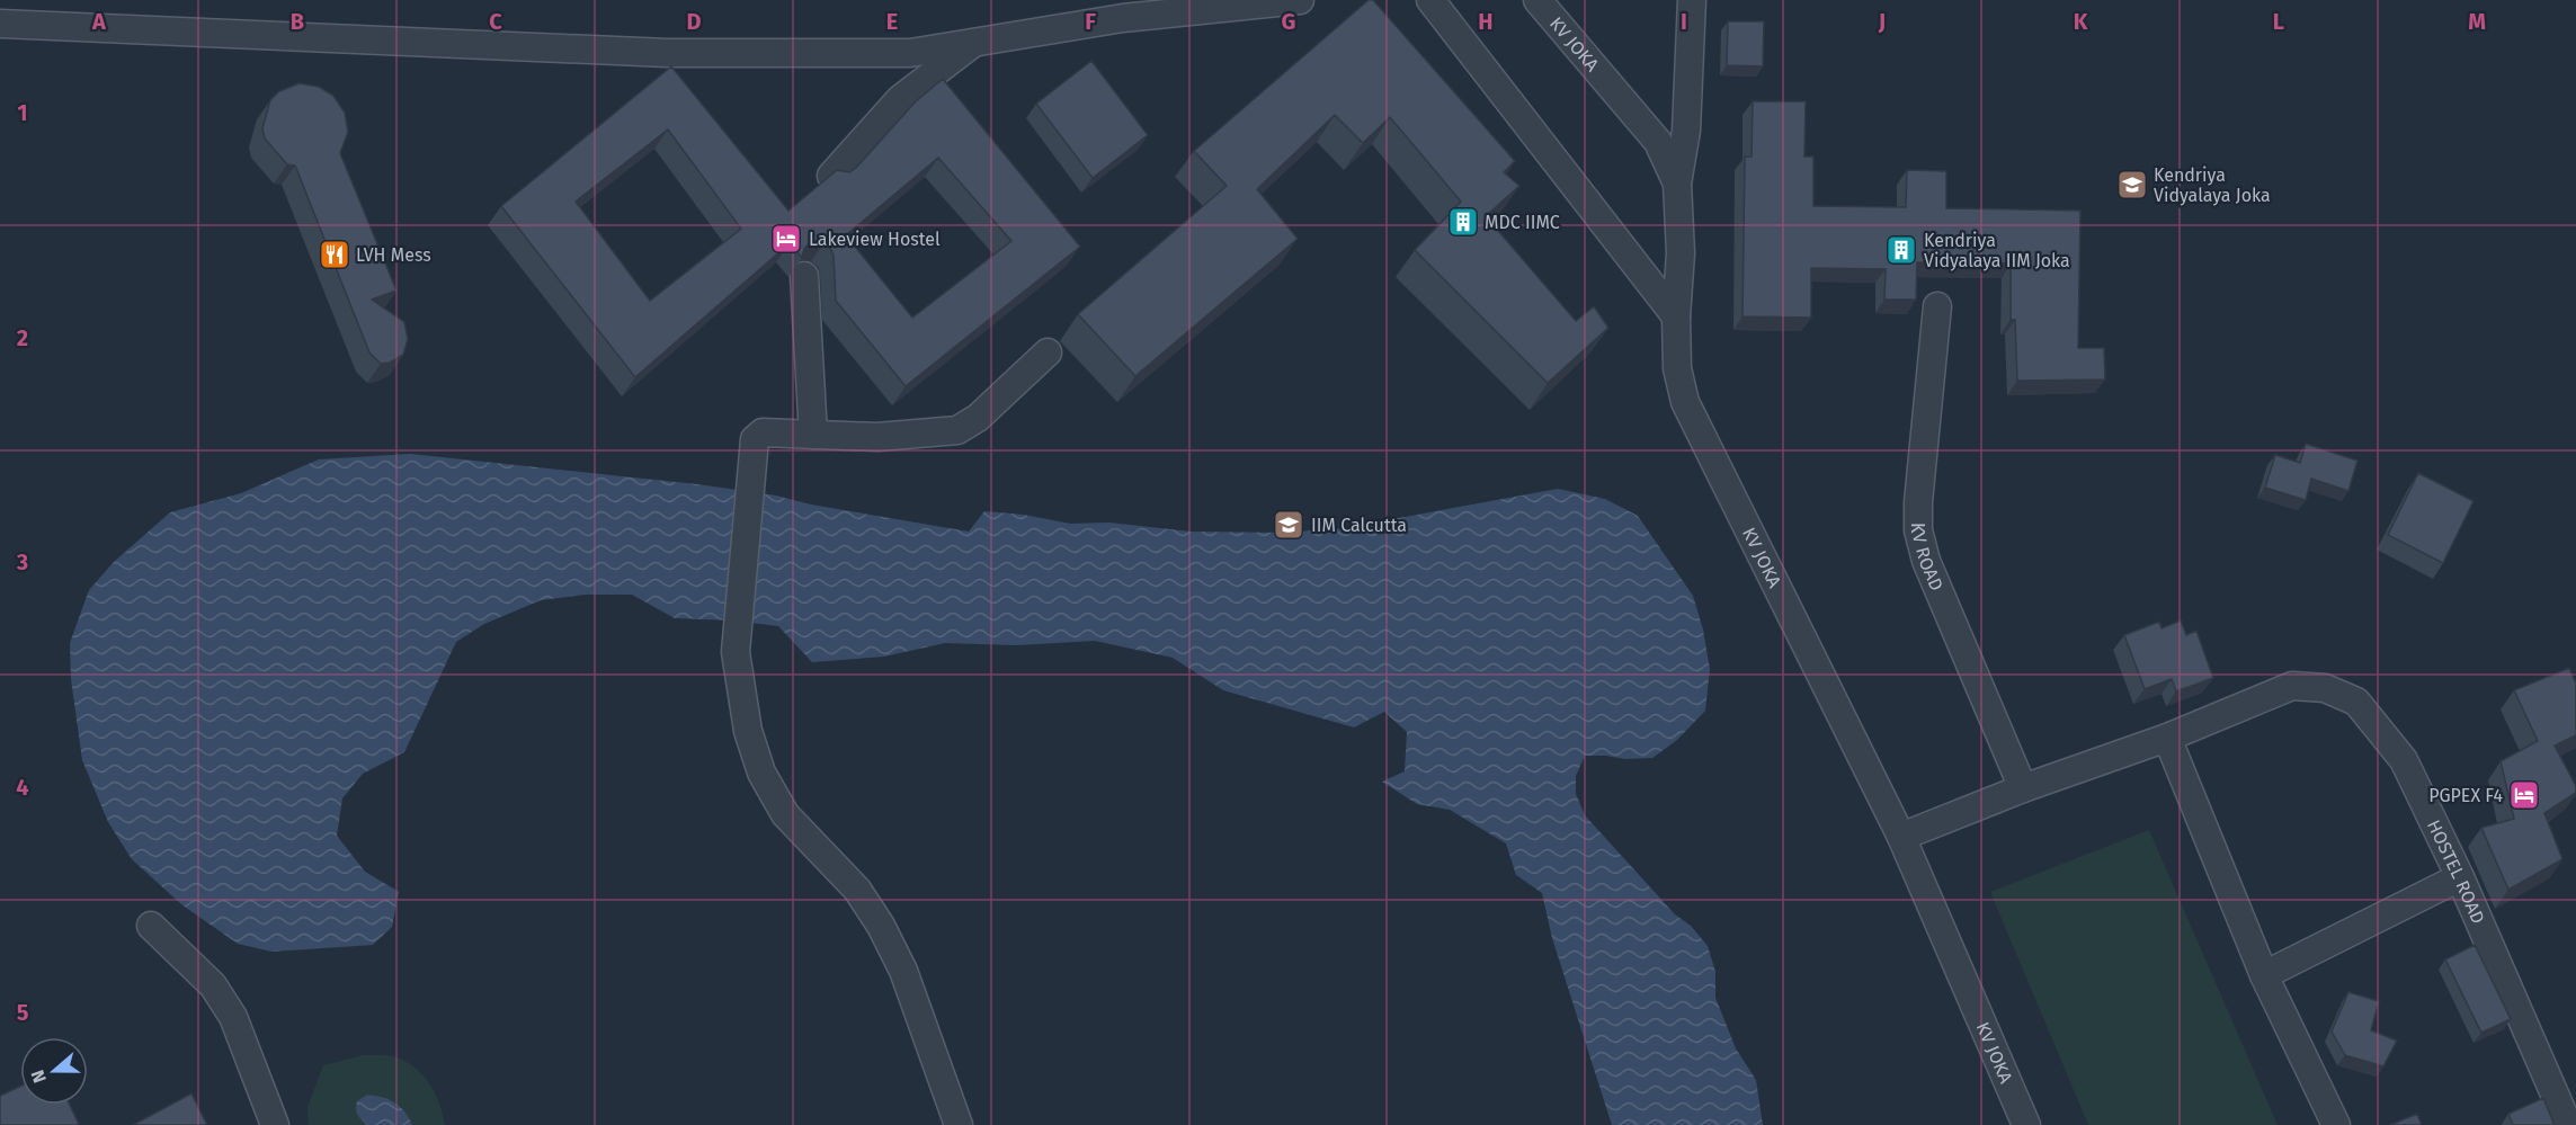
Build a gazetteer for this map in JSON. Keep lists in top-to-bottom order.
{
  "streets": {
    "street": ["KV JOKA", "KV ROAD", "HOSTEL ROAD"]
  },
  "crossings": [
    ["KV JOKA", "HOSTEL ROAD"],
    ["KV ROAD", "HOSTEL ROAD"]
  ],
  "places": {
    "school or university": ["Kendriya Vidyalaya Joka", "IIM Calcutta"],
    "building": ["MDC IIMC", "Kendriya Vidyalaya IIM Joka"],
    "hotel": ["Lakeview Hostel", "PGPEX F4"],
    "restaurant": ["LVH Mess"]
  },
  "north": "left",
  "grid": {
    "columns": [
      "A",
      "B",
      "C",
      "D",
      "E",
      "F",
      "G",
      "H",
      "I",
      "J",
      "K",
      "L",
      "M"
    ],
    "rows": [
      "1",
      "2",
      "3",
      "4",
      "5"
    ]
  }
}
